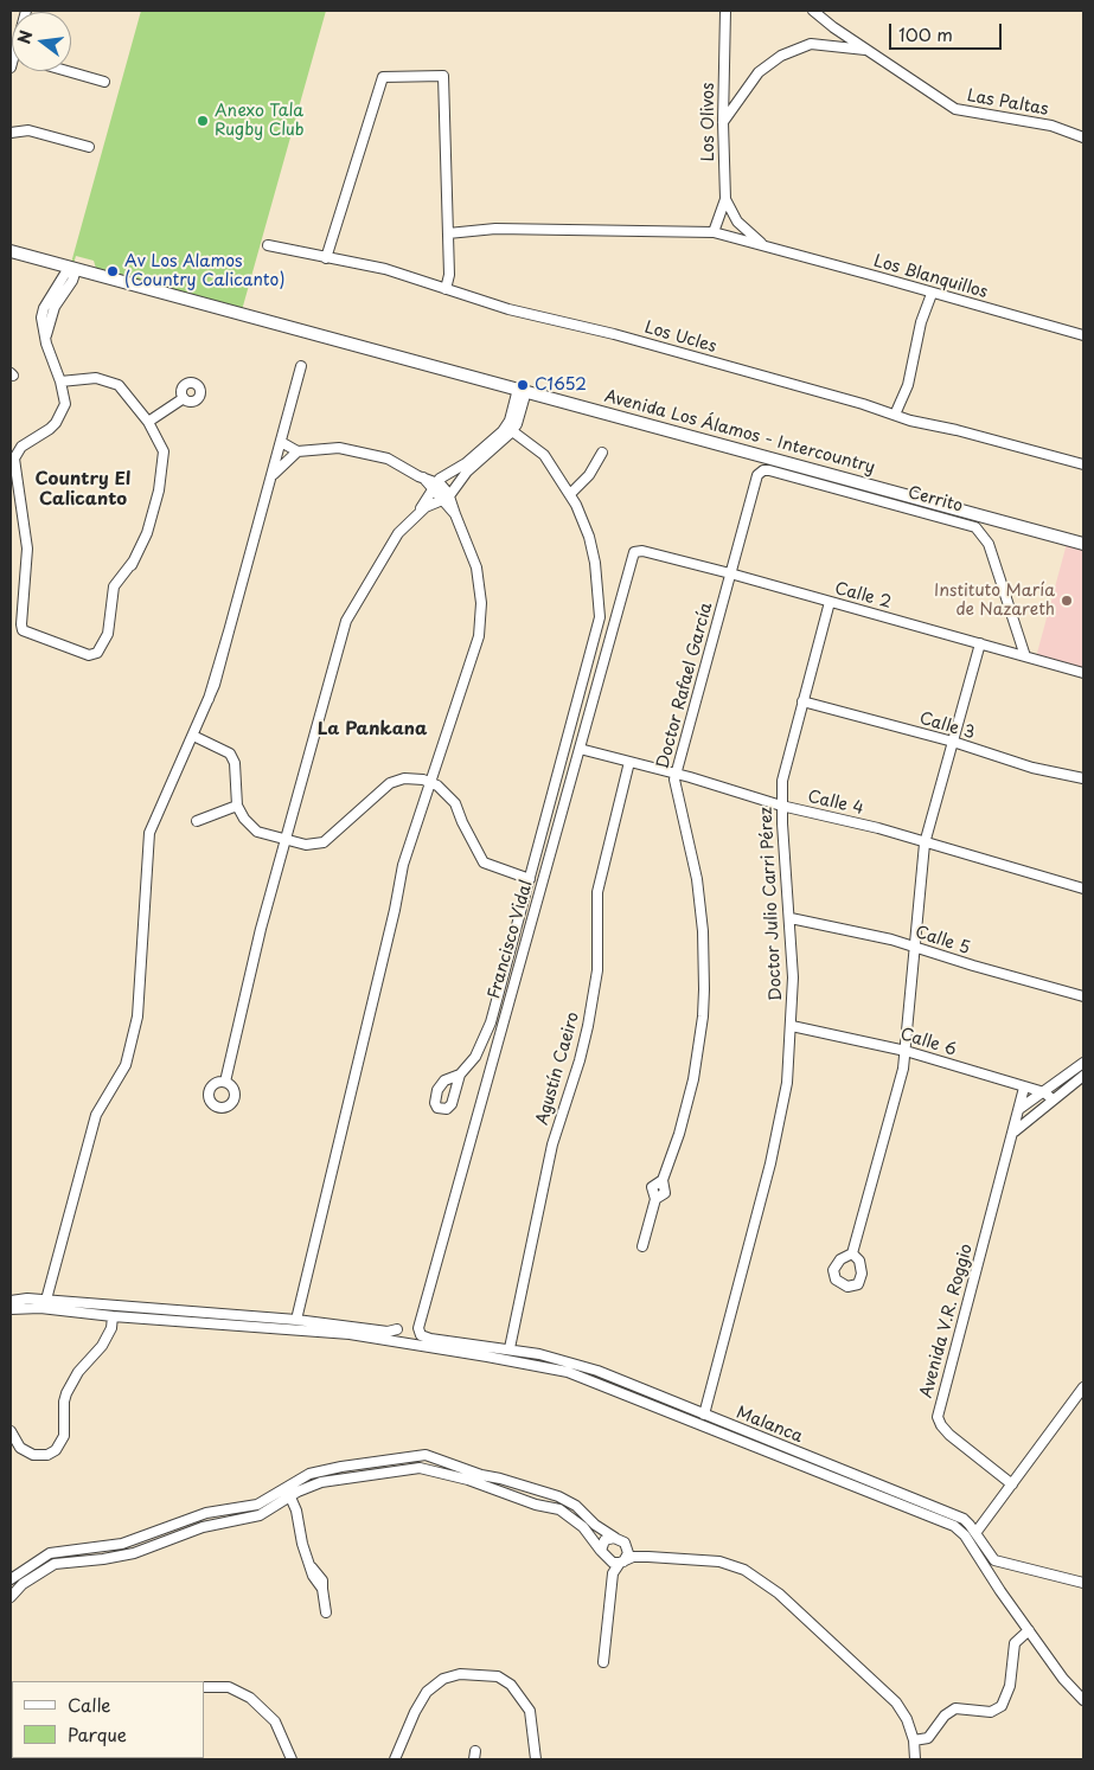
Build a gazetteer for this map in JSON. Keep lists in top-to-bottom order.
{
  "streets": {
    "main road": ["Avenida Los Álamos - Intercountry"],
    "street": [
      "Las Paltas",
      "Los Olivos",
      "Los Blanquillos",
      "Los Ucles",
      "Cerrito",
      "Calle 2",
      "Doctor Rafael García",
      "Calle 3",
      "Calle 4",
      "Doctor Julio Carri Pérez",
      "Francisco Vidal",
      "Calle 5",
      "Calle 6",
      "Agustín Caeiro",
      "Avenida V.R. Roggio",
      "Malanca"
    ]
  },
  "crossings": [
    ["Los Olivos", "Los Blanquillos"],
    ["Cerrito", "Calle 2"],
    ["Cerrito", "Doctor Rafael García"],
    ["Calle 2", "Doctor Rafael García"],
    ["Calle 2", "Doctor Julio Carri Pérez"],
    ["Calle 2", "Francisco Vidal"],
    ["Doctor Rafael García", "Calle 4"],
    ["Calle 3", "Doctor Julio Carri Pérez"],
    ["Calle 4", "Doctor Julio Carri Pérez"],
    ["Calle 4", "Francisco Vidal"],
    ["Calle 4", "Agustín Caeiro"],
    ["Doctor Julio Carri Pérez", "Calle 5"],
    ["Doctor Julio Carri Pérez", "Calle 6"],
    ["Doctor Julio Carri Pérez", "Malanca"],
    ["Francisco Vidal", "Malanca"],
    ["Calle 6", "Avenida V.R. Roggio"],
    ["Agustín Caeiro", "Malanca"]
  ],
  "districts": ["Country El Calicanto", "La Pankana"],
  "places": [
    "Anexo Tala Rugby Club",
    "Av Los Alamos (Country Calicanto)",
    "C1652",
    "Instituto María de Nazareth"
  ],
  "legend": ["Calle", "Parque"],
  "scale_bar": "100 m",
  "north": "left"
}
